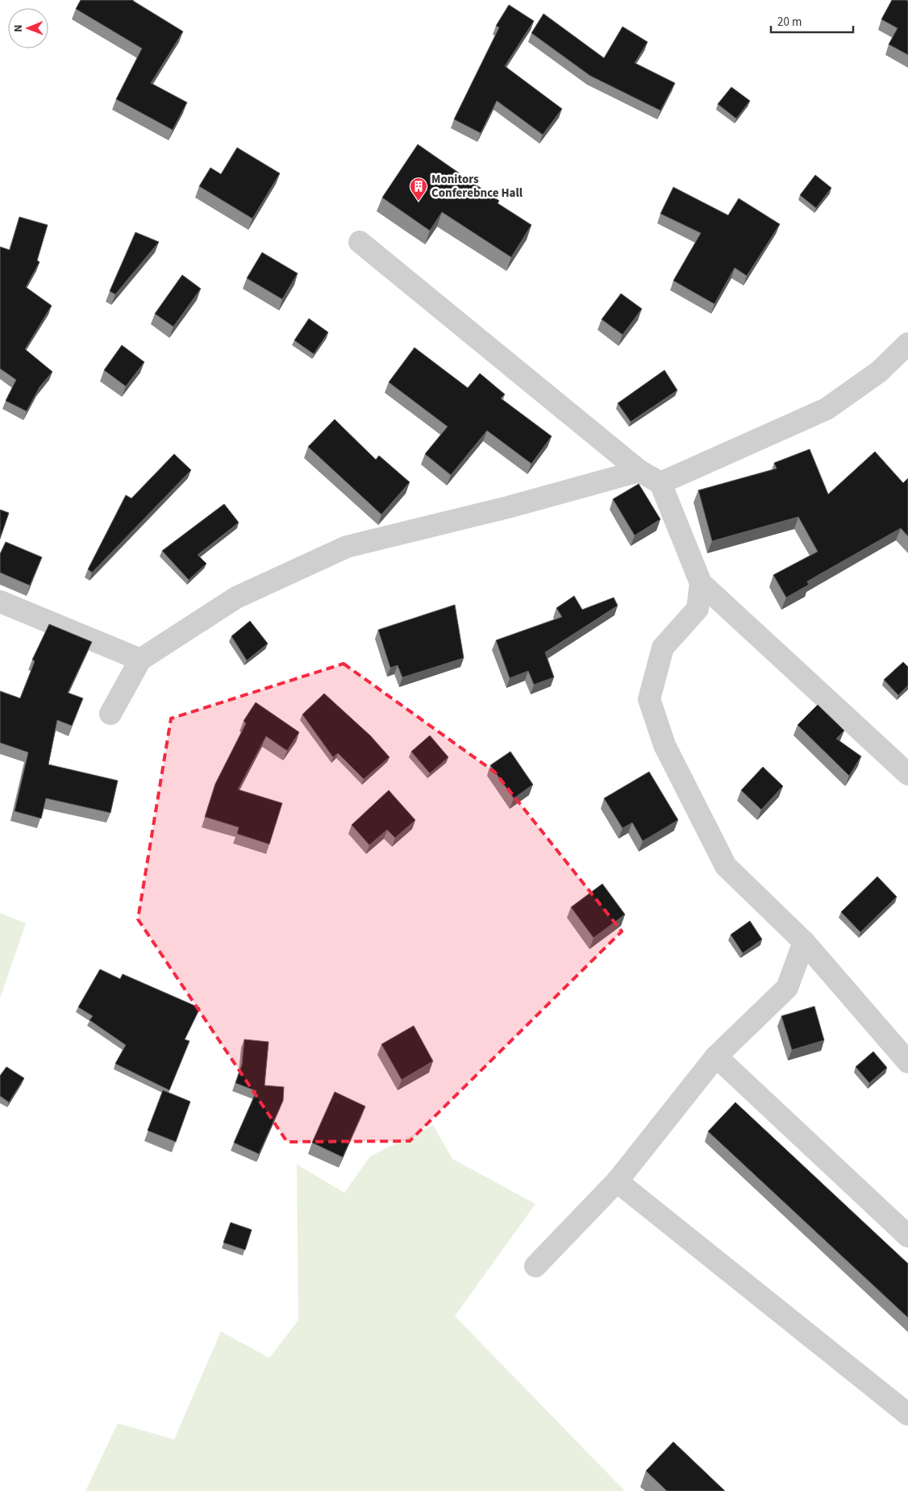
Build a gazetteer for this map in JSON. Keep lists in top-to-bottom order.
{
  "places": {
    "building": ["Monitors Conferebnce Hall"]
  },
  "scale_bar": "20 m",
  "north": "left"
}
